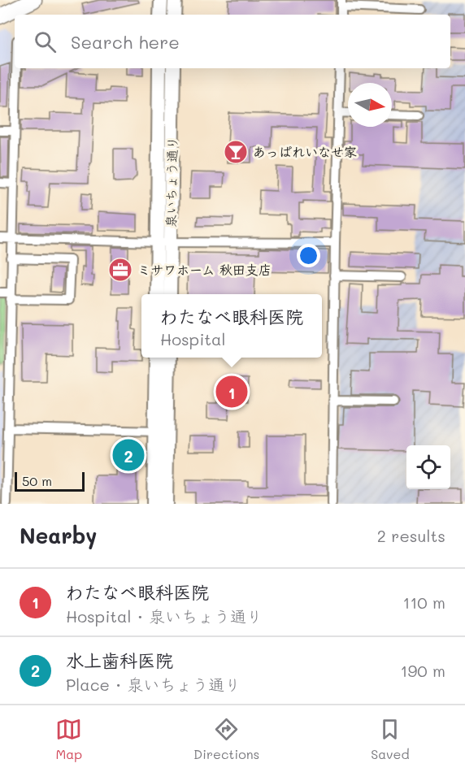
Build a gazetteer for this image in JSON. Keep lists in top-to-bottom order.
{
  "streets": {
    "main road": ["泉いちょう通り"]
  },
  "places": {
    "bar": ["あっぱれいなせ家"],
    "office": ["ミサワホーム 秋田支店"]
  },
  "scale_bar": "50 m",
  "north": "right",
  "page": {
    "search": "Search here",
    "popup": ["わたなべ眼科医院", "Hospital"],
    "pins": ["1", "2"],
    "scale": "50 m",
    "heading": ["Nearby", "2 results"],
    "list": [
      {
        "mark": "1",
        "name": "わたなべ眼科医院",
        "note": "Hospital · 泉いちょう通り",
        "value": "110 m"
      },
      {
        "mark": "2",
        "name": "水上歯科医院",
        "note": "Place · 泉いちょう通り",
        "value": "190 m"
      }
    ],
    "nav": ["Map", "Directions", "Saved"]
  }
}
